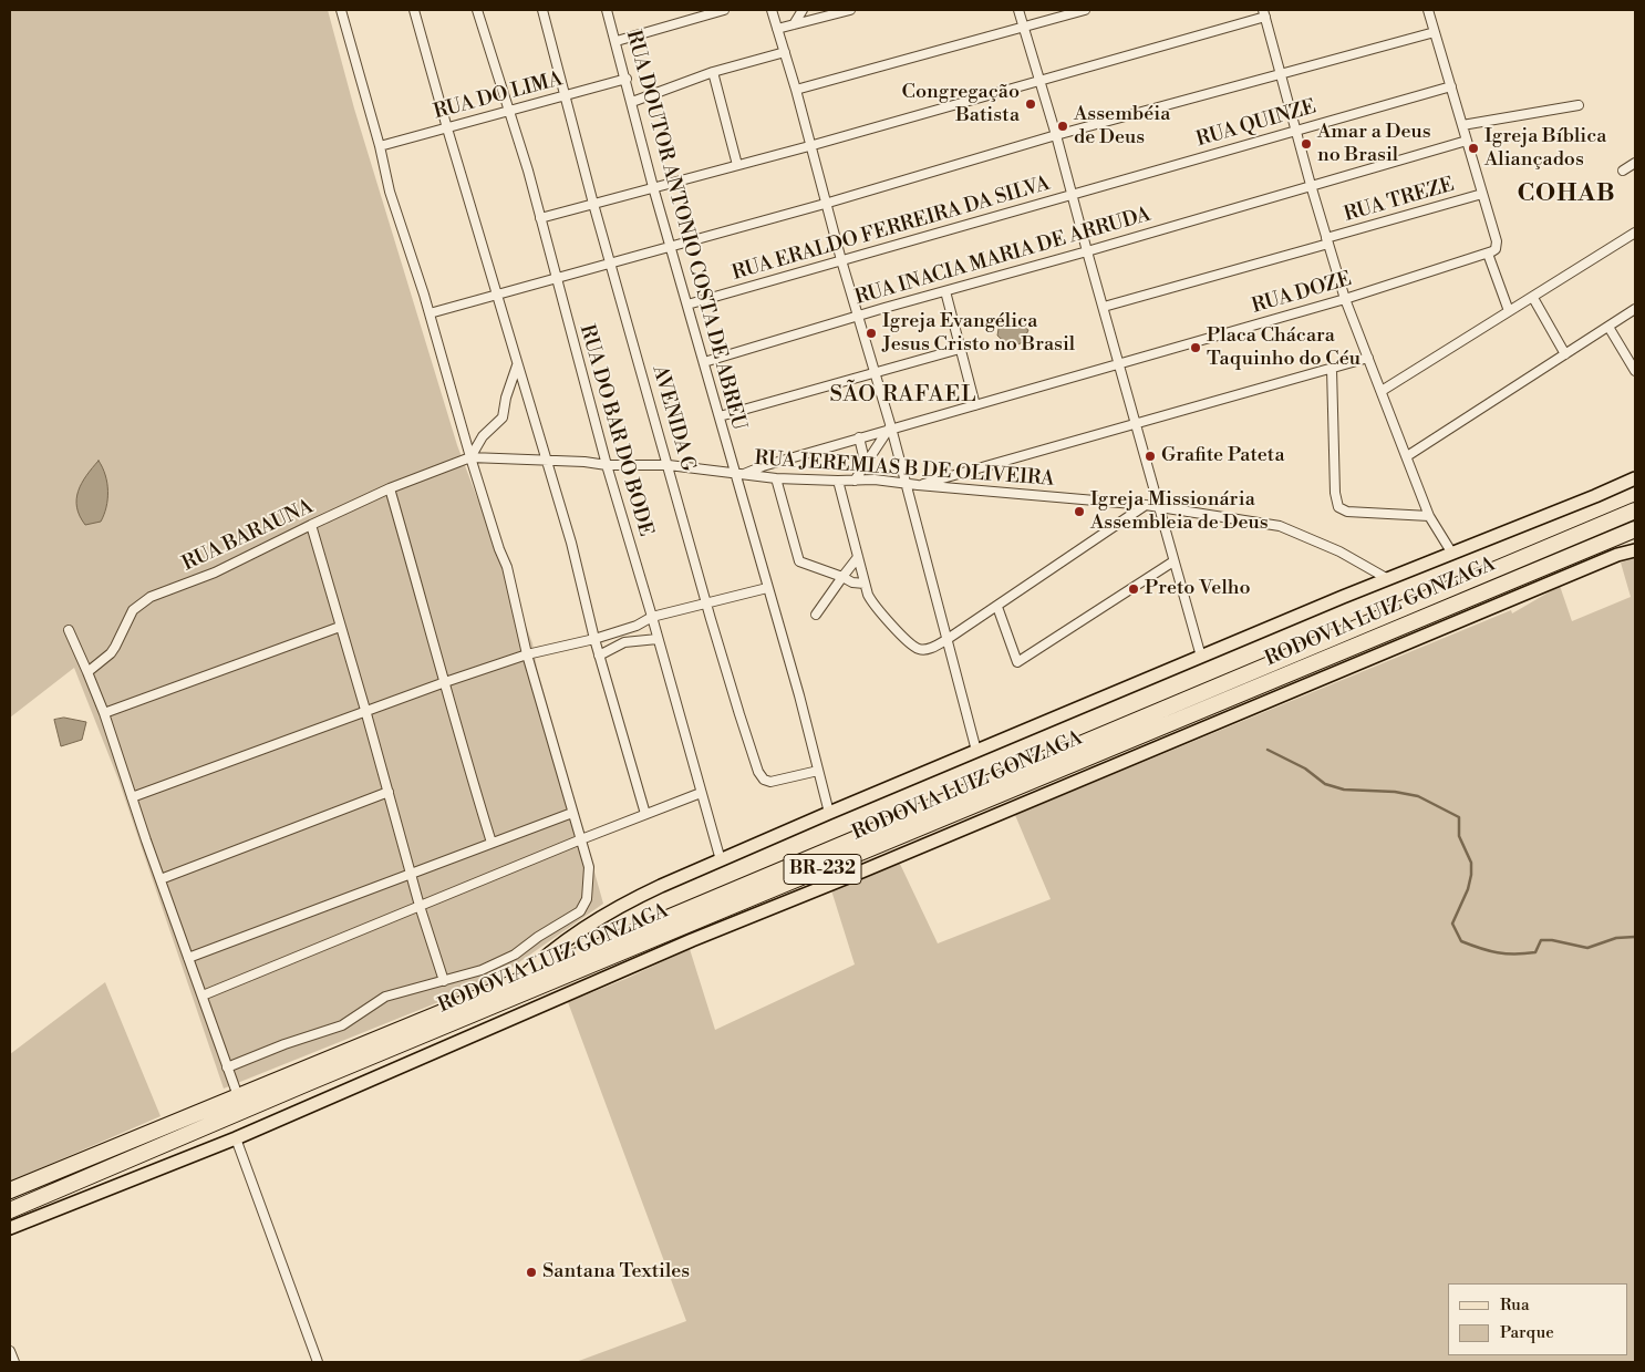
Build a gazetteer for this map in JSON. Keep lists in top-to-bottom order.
{
  "streets": {
    "highway": ["RODOVIA LUIZ GONZAGA", "BR-232"],
    "street": [
      "RUA DO LIMA",
      "RUA QUINZE",
      "RUA TREZE",
      "RUA ERALDO FERREIRA DA SILVA",
      "RUA DOUTOR ANTONIO COSTA DE ABREU",
      "RUA INACIA MARIA DE ARRUDA",
      "RUA DOZE",
      "AVENIDA G",
      "RUA DO BAR DO BODE",
      "RUA JEREMIAS B DE OLIVEIRA",
      "RUA BARAUNA"
    ]
  },
  "crossings": [
    ["RUA DO LIMA", "RUA DOUTOR ANTONIO COSTA DE ABREU"],
    ["RUA DO LIMA", "AVENIDA G"],
    ["RUA DO LIMA", "RUA DO BAR DO BODE"],
    ["RUA QUINZE", "RUA ERALDO FERREIRA DA SILVA"],
    ["RUA ERALDO FERREIRA DA SILVA", "RUA DOUTOR ANTONIO COSTA DE ABREU"],
    ["RUA DOUTOR ANTONIO COSTA DE ABREU", "RUA INACIA MARIA DE ARRUDA"],
    ["RUA DOUTOR ANTONIO COSTA DE ABREU", "RUA DOZE"],
    ["RUA DOUTOR ANTONIO COSTA DE ABREU", "AVENIDA G"],
    ["RUA DOUTOR ANTONIO COSTA DE ABREU", "RUA JEREMIAS B DE OLIVEIRA"],
    ["RUA DOUTOR ANTONIO COSTA DE ABREU", "BR-232"],
    ["RUA DOZE", "RUA JEREMIAS B DE OLIVEIRA"],
    ["AVENIDA G", "RUA JEREMIAS B DE OLIVEIRA"],
    ["RUA DO BAR DO BODE", "RUA JEREMIAS B DE OLIVEIRA"],
    ["RUA DO BAR DO BODE", "BR-232"],
    ["RUA JEREMIAS B DE OLIVEIRA", "RUA BARAUNA"],
    ["RUA JEREMIAS B DE OLIVEIRA", "BR-232"]
  ],
  "districts": ["COHAB", "SÃO RAFAEL"],
  "places": [
    "Congregação Batista",
    "Assembéia de Deus",
    "Amar a Deus no Brasil",
    "Igreja Bíblica Aliançados",
    "Igreja Evangélica Jesus Cristo no Brasil",
    "Placa Chácara Taquinho do Céu",
    "Grafite Pateta",
    "Igreja Missionária Assembleia de Deus",
    "Preto Velho",
    "Santana Textiles"
  ],
  "legend": ["Rua", "Parque"]
}
